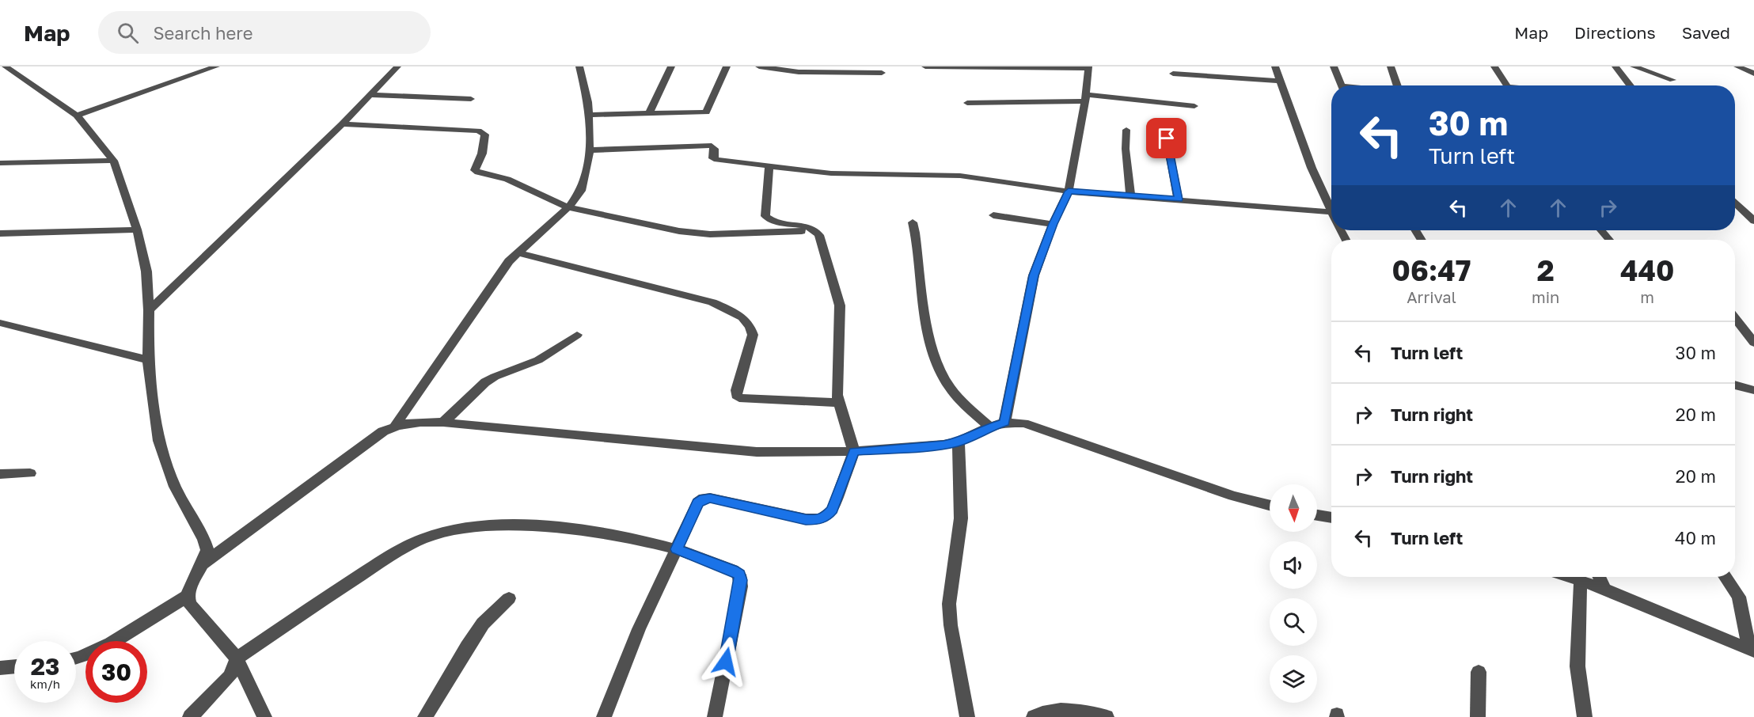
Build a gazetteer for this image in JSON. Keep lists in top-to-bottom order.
{
  "north": "bottom",
  "page": {
    "header": "Map",
    "search": "Search here",
    "nav": ["Map", "Directions", "Saved"],
    "turn": ["30 m", "Turn left"],
    "eta": [
      "06:47",
      "Arrival",
      "2",
      "min",
      "440",
      "m"
    ],
    "list": [
      {
        "name": "Turn left",
        "value": "30 m"
      },
      {
        "name": "Turn right",
        "value": "20 m"
      },
      {
        "name": "Turn right",
        "value": "20 m"
      },
      {
        "name": "Turn left",
        "value": "40 m"
      }
    ],
    "speed": "23 km/h",
    "limit": "30"
  }
}
